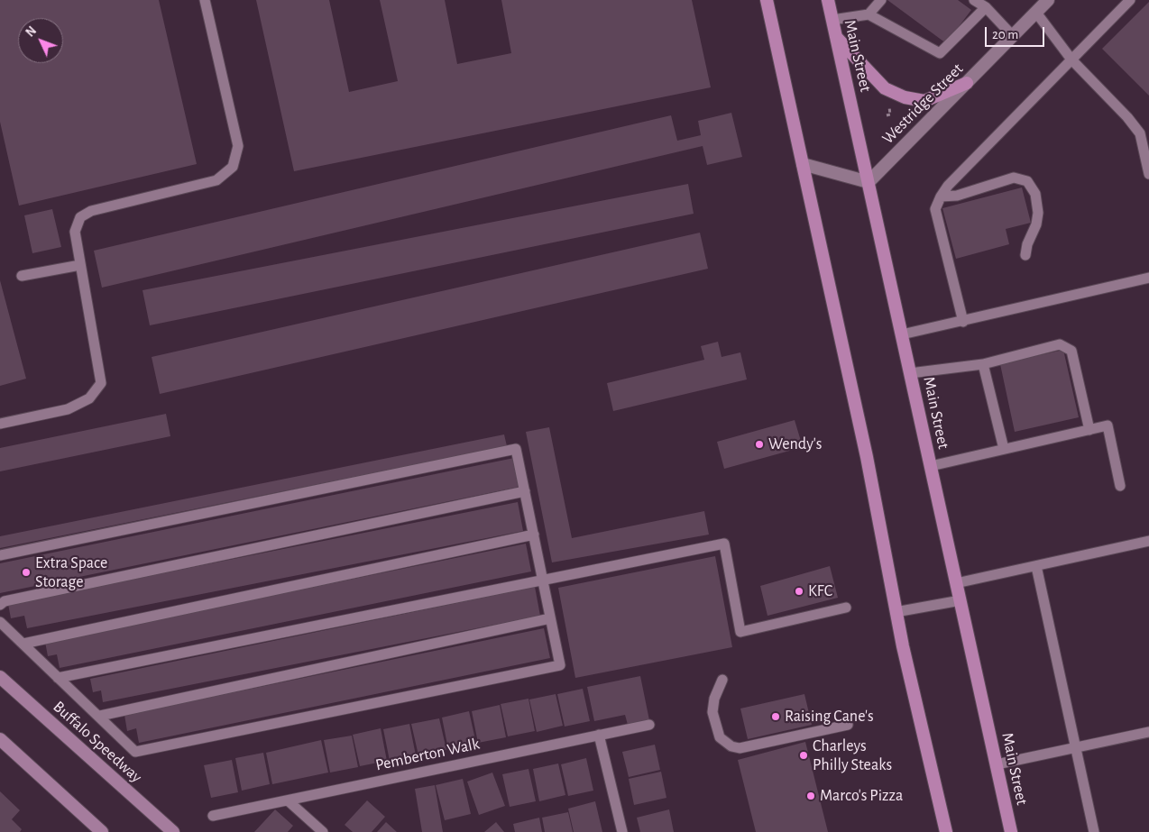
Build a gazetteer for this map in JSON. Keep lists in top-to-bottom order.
{
  "streets": {
    "main road": ["Main Street", "Buffalo Speedway"],
    "street": ["Westridge Street"],
    "lane": ["Pemberton Walk"]
  },
  "crossings": [
    ["Main Street", "Westridge Street"]
  ],
  "places": [
    "Wendy's",
    "Extra Space Storage",
    "KFC",
    "Raising Cane's",
    "Charleys Philly Steaks",
    "Marco's Pizza"
  ],
  "scale_bar": "20 m",
  "north": "top left"
}
